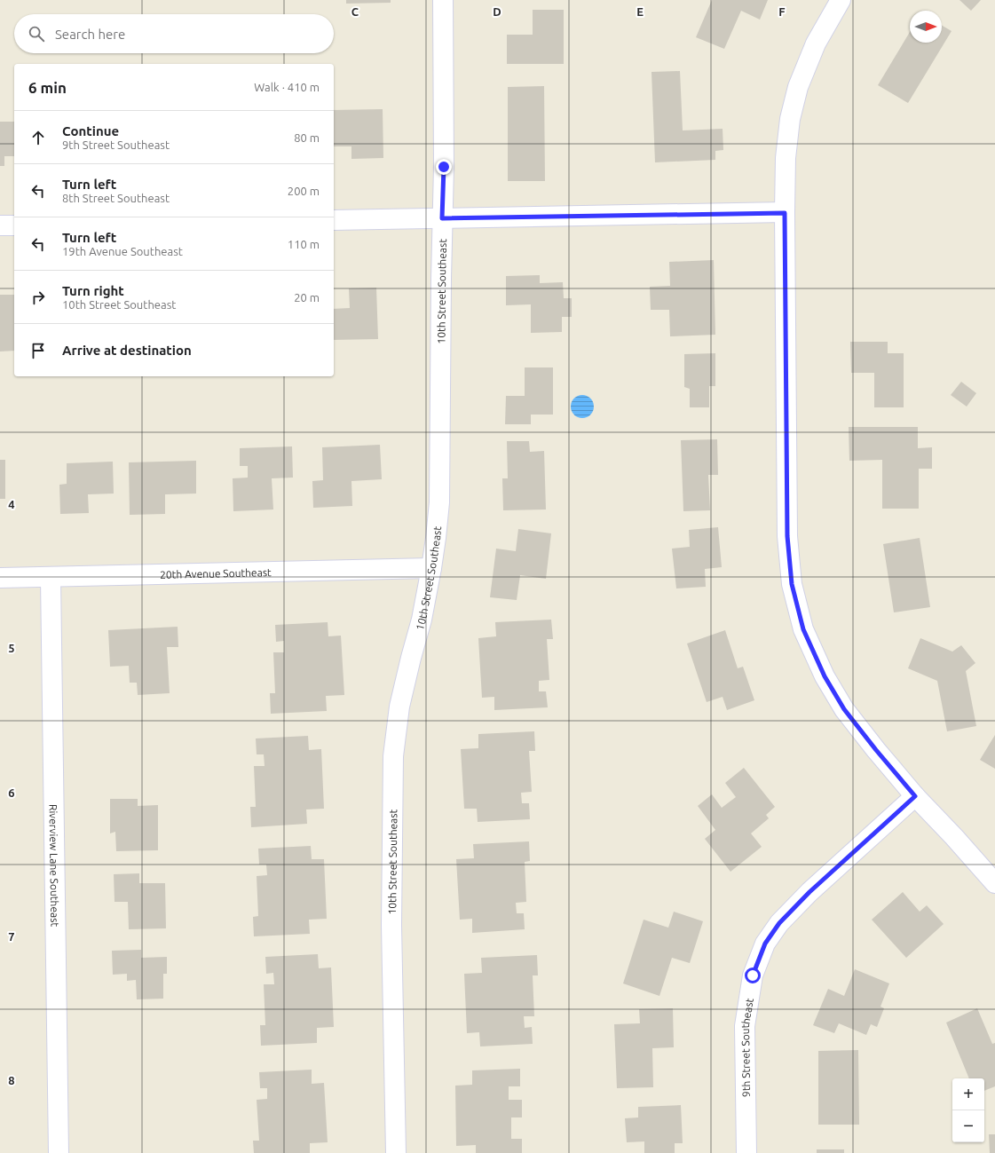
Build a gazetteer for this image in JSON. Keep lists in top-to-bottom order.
{
  "streets": {
    "street": [
      "10th Street Southeast",
      "20th Avenue Southeast",
      "Riverview Lane Southeast",
      "9th Street Southeast"
    ]
  },
  "crossings": [
    ["10th Street Southeast", "20th Avenue Southeast"],
    ["20th Avenue Southeast", "Riverview Lane Southeast"]
  ],
  "north": "right",
  "page": {
    "search": "Search here",
    "heading": ["6 min", "Walk · 410 m"],
    "list": [
      ["Continue", "9th Street Southeast", "80 m"],
      ["Turn left", "8th Street Southeast", "200 m"],
      ["Turn left", "19th Avenue Southeast", "110 m"],
      ["Turn right", "10th Street Southeast", "20 m"],
      "Arrive at destination"
    ],
    "map_buttons": ["+", "−"]
  },
  "grid": {
    "columns": [
      "C",
      "D",
      "E",
      "F"
    ],
    "rows": [
      "4",
      "5",
      "6",
      "7",
      "8"
    ]
  }
}
